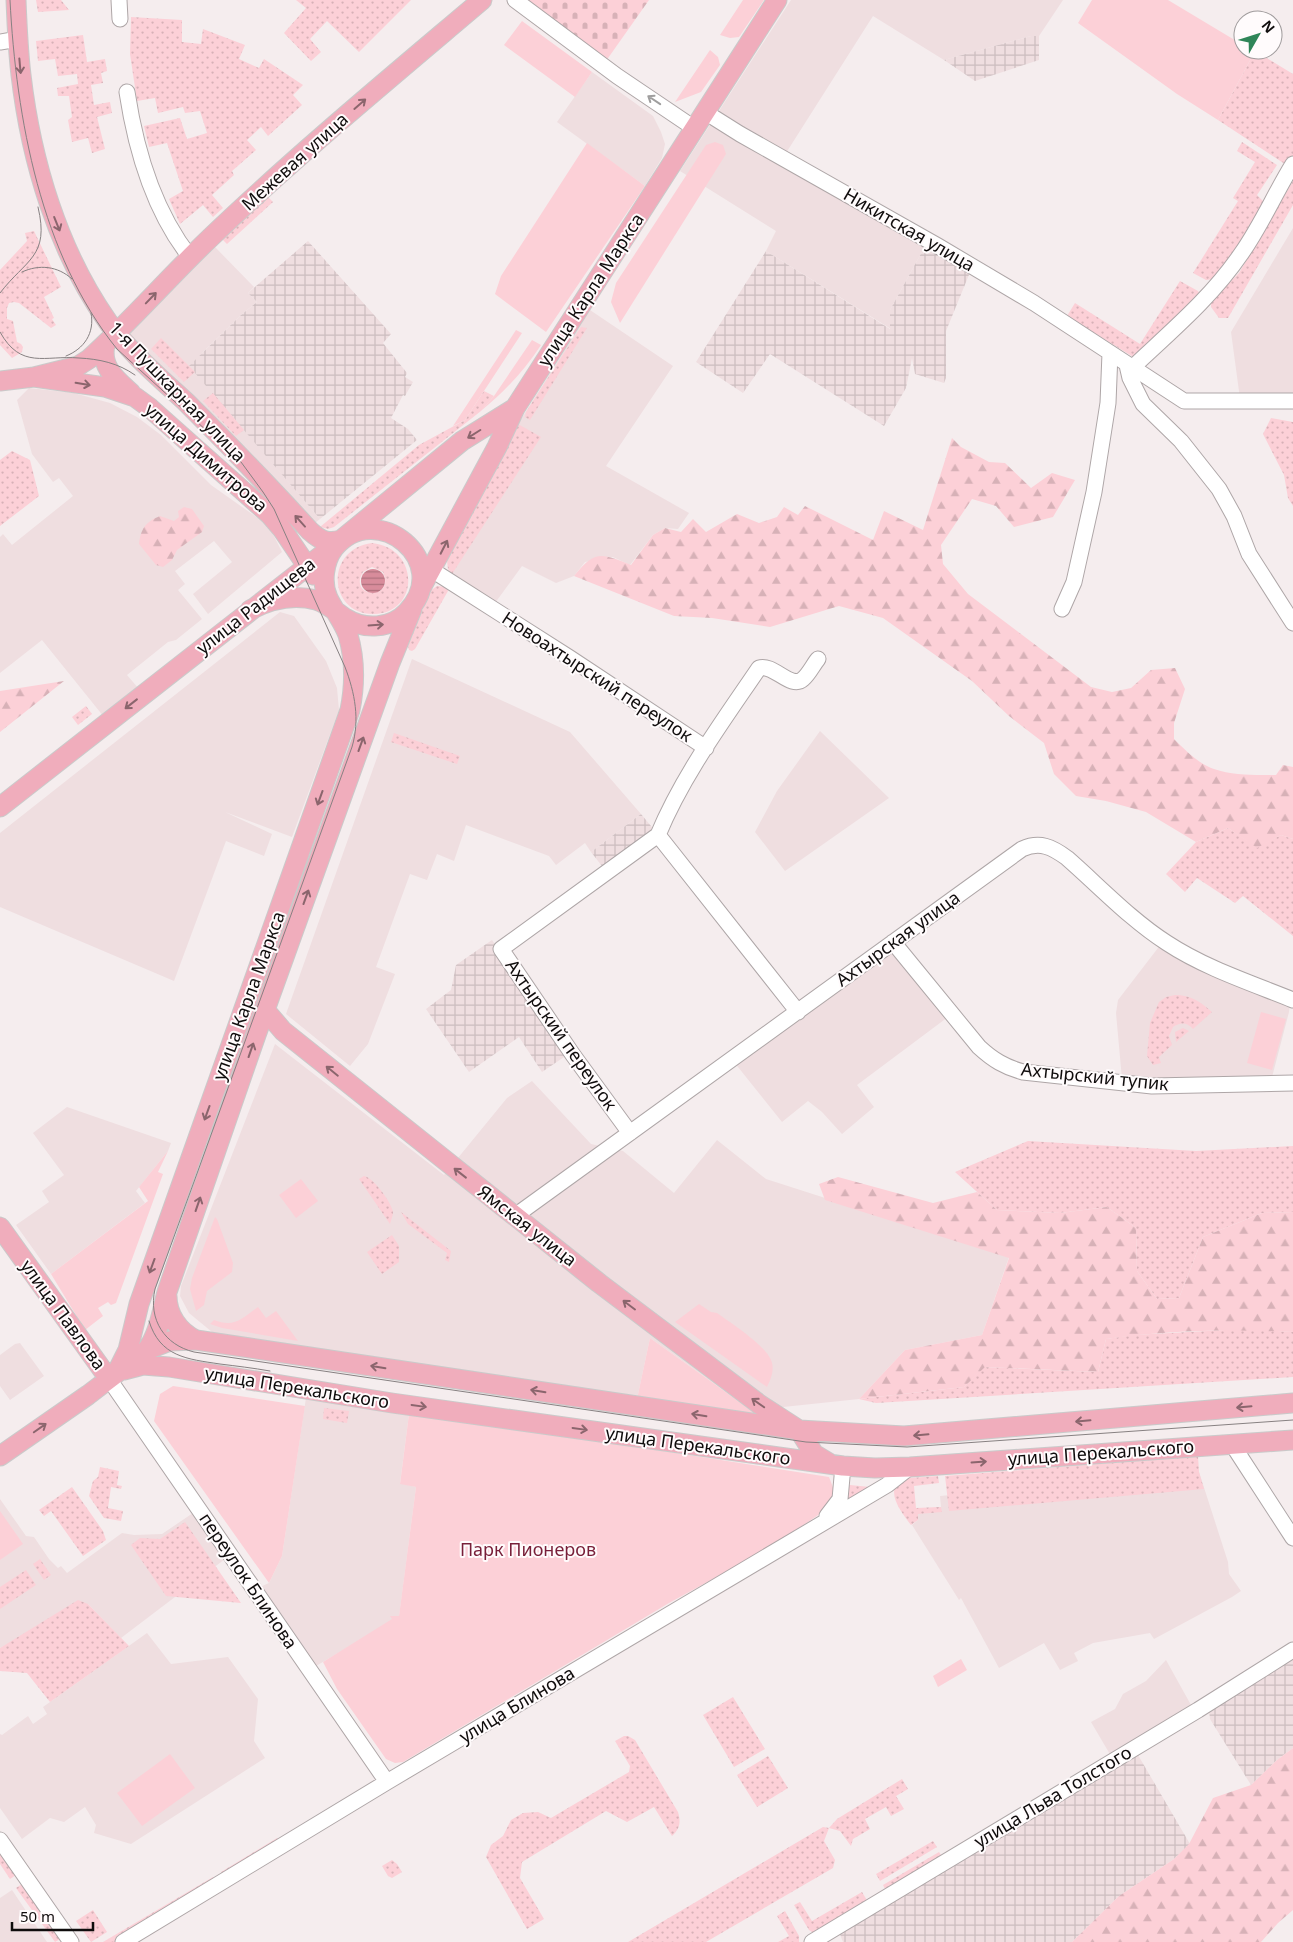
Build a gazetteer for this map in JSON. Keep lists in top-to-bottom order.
{
  "streets": {
    "main road": [
      "Межевая улица",
      "улица Карла Маркса",
      "1-я Пушкарная улица",
      "улица Димитрова",
      "улица Радищева",
      "Ямская улица",
      "улица Павлова",
      "улица Перекальского"
    ],
    "street": [
      "Никитская улица",
      "Новоахтырский переулок",
      "Ахтырская улица",
      "Ахтырский переулок",
      "Ахтырский тупик",
      "переулок Блинова",
      "улица Блинова",
      "улица Льва Толстого"
    ]
  },
  "crossings": [
    ["Межевая улица", "1-я Пушкарная улица"],
    ["Межевая улица", "улица Димитрова"],
    ["Никитская улица", "улица Карла Маркса"],
    ["улица Карла Маркса", "1-я Пушкарная улица"],
    ["улица Карла Маркса", "улица Димитрова"],
    ["улица Карла Маркса", "улица Радищева"],
    ["улица Карла Маркса", "Новоахтырский переулок"],
    ["улица Карла Маркса", "Ямская улица"],
    ["улица Карла Маркса", "улица Павлова"],
    ["улица Карла Маркса", "улица Перекальского"],
    ["улица Карла Маркса", "переулок Блинова"],
    ["1-я Пушкарная улица", "улица Димитрова"],
    ["1-я Пушкарная улица", "улица Радищева"],
    ["улица Димитрова", "улица Радищева"],
    ["Ахтырская улица", "Ахтырский переулок"],
    ["Ахтырская улица", "Ахтырский тупик"],
    ["Ахтырская улица", "Ямская улица"],
    ["Ямская улица", "улица Перекальского"],
    ["улица Павлова", "улица Перекальского"],
    ["улица Павлова", "переулок Блинова"],
    ["улица Перекальского", "переулок Блинова"],
    ["улица Перекальского", "улица Блинова"],
    ["переулок Блинова", "улица Блинова"]
  ],
  "one_way": ["Межевая улица", "улица Радищева", "Ямская улица"],
  "parks": ["Парк Пионеров"],
  "scale_bar": "50 m",
  "north": "top right"
}
